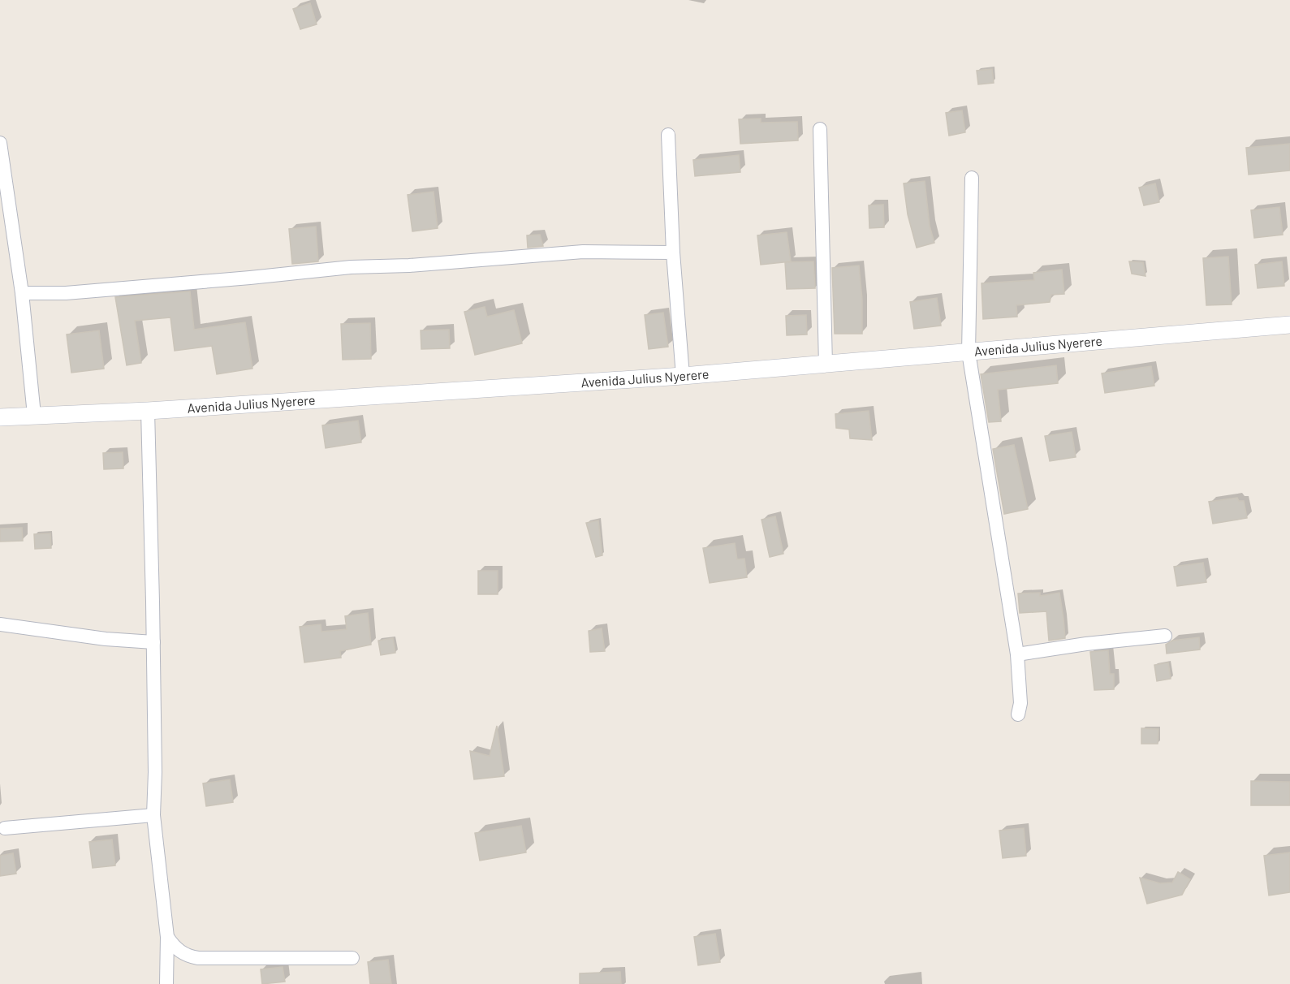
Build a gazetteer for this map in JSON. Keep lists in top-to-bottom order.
{
  "streets": {
    "street": ["Avenida Julius Nyerere"]
  }
}
